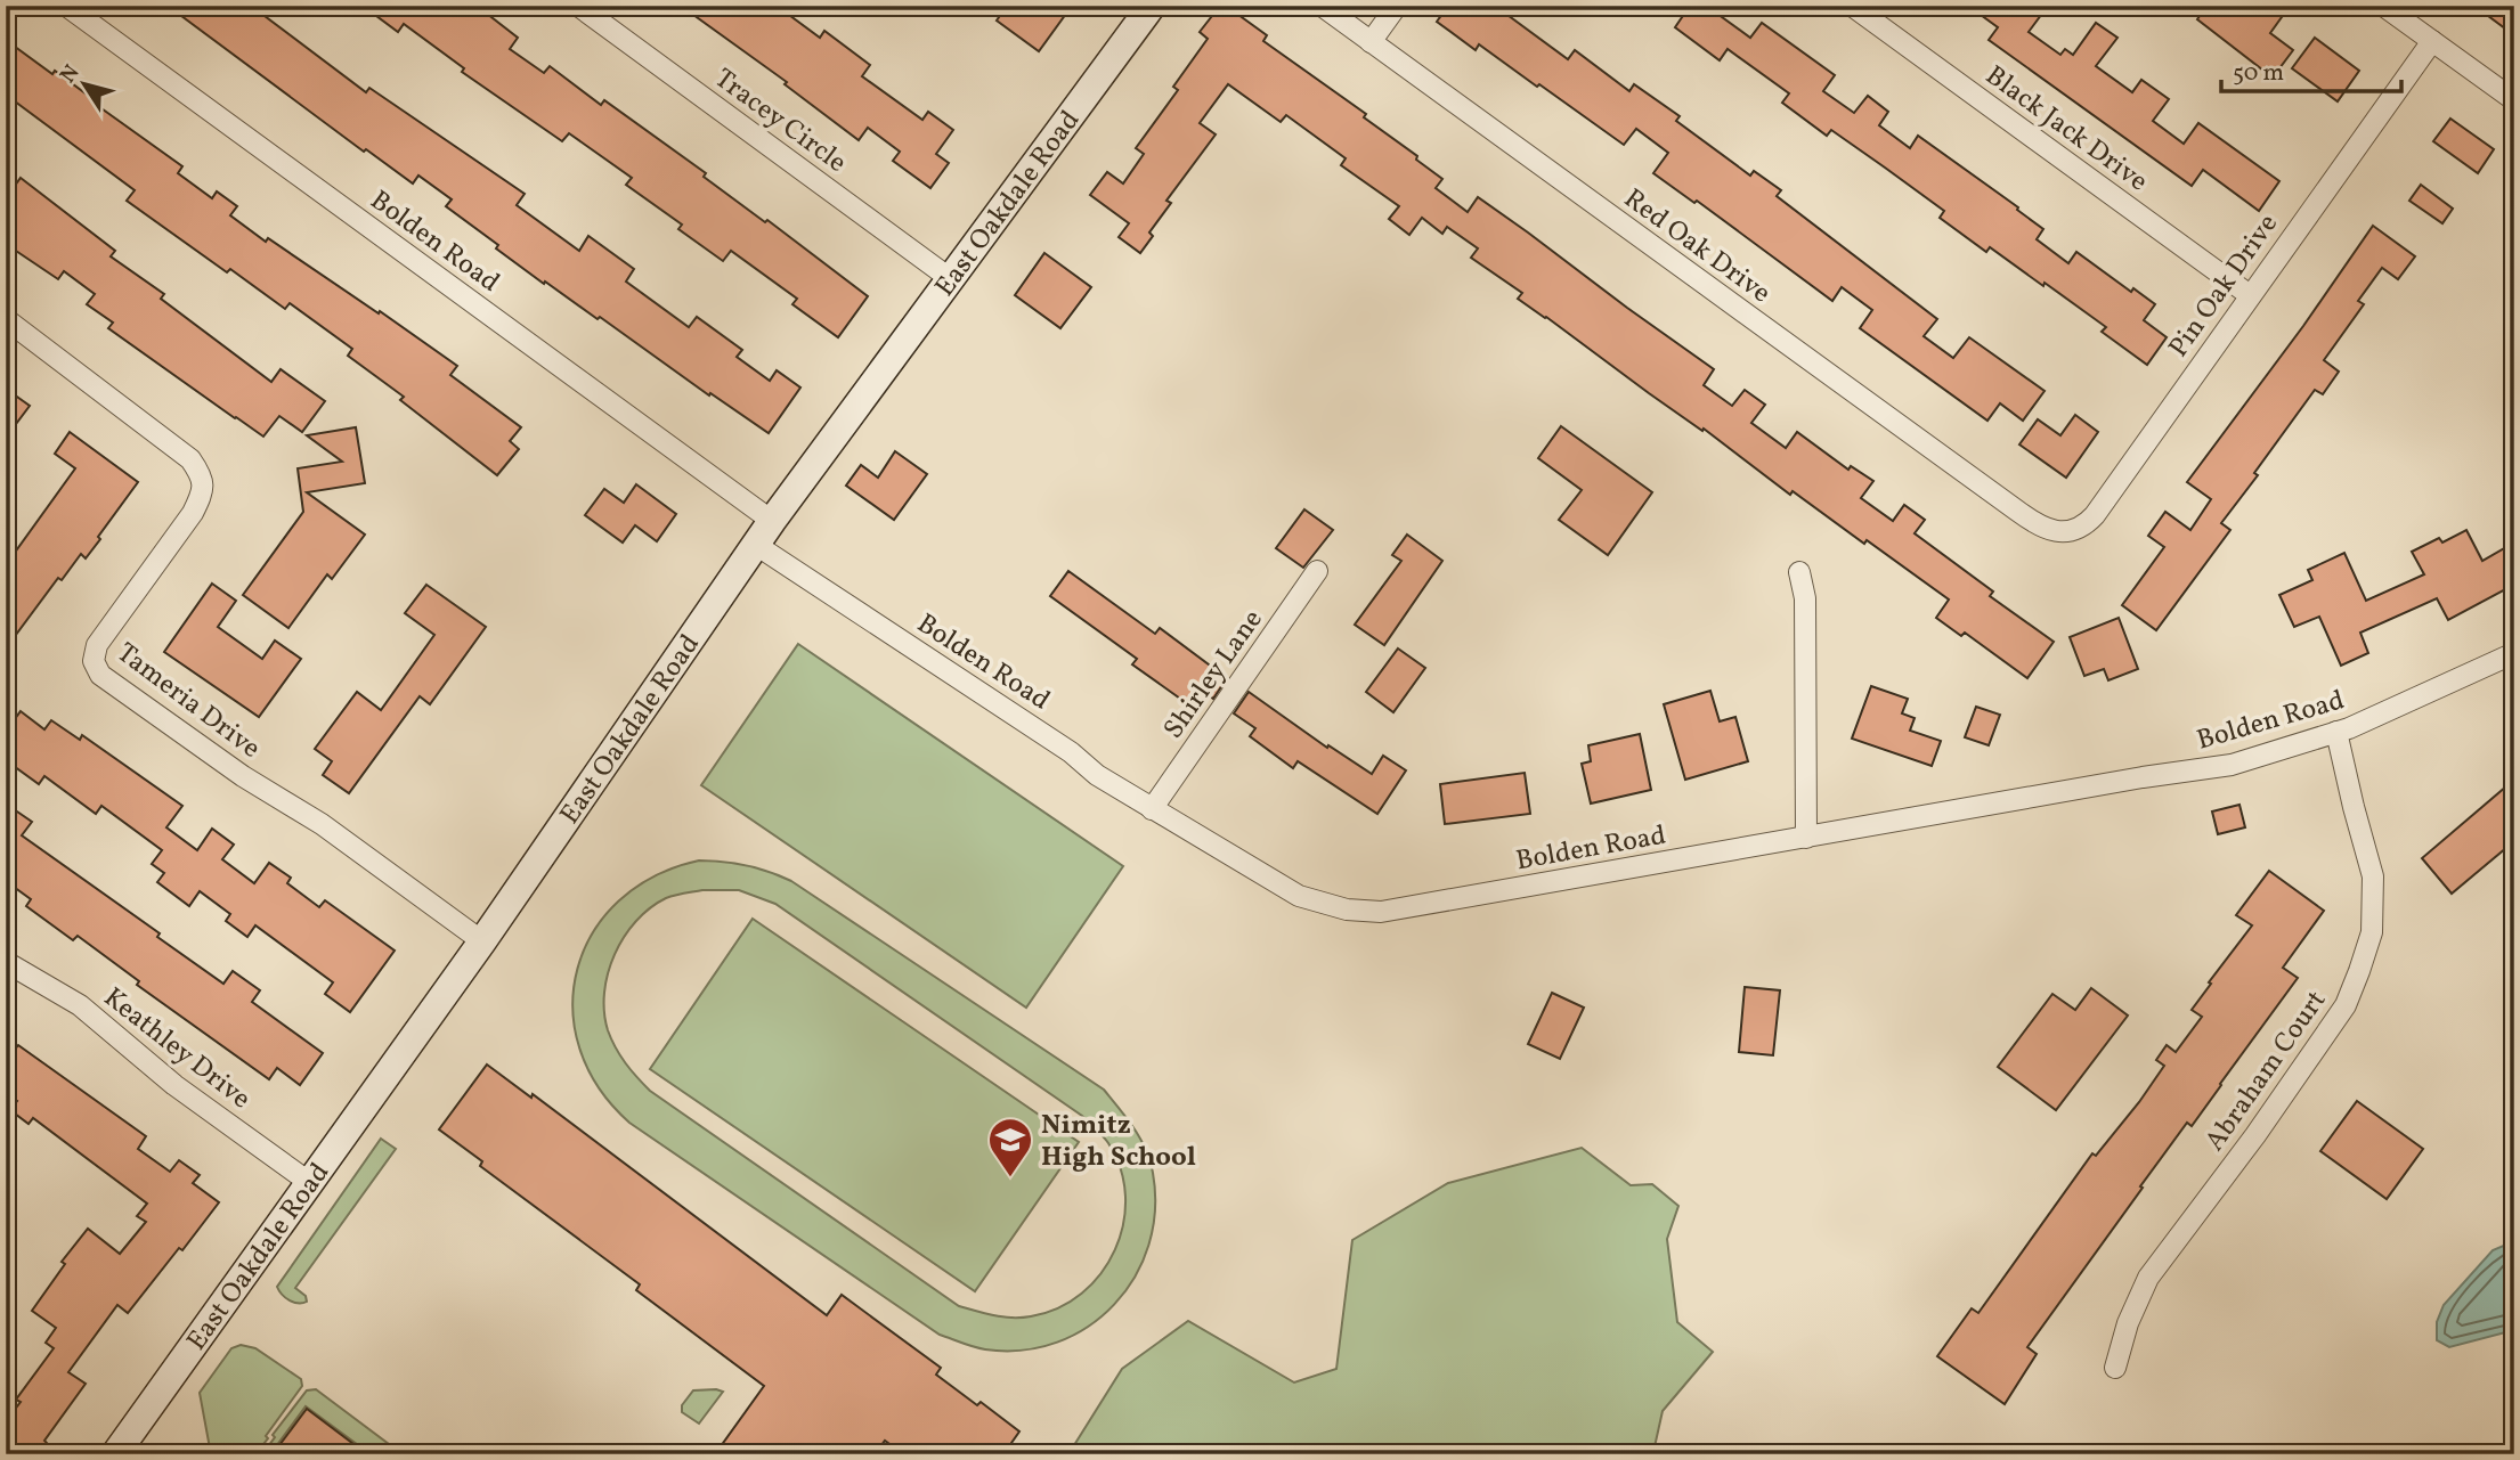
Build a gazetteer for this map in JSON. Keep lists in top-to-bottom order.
{
  "streets": {
    "street": [
      "Tracey Circle",
      "Black Jack Drive",
      "East Oakdale Road",
      "Bolden Road",
      "Red Oak Drive",
      "Pin Oak Drive",
      "Shirley Lane",
      "Tameria Drive",
      "Keathley Drive",
      "Abraham Court"
    ]
  },
  "crossings": [
    ["Tracey Circle", "East Oakdale Road"],
    ["Black Jack Drive", "Pin Oak Drive"],
    ["East Oakdale Road", "Bolden Road"],
    ["East Oakdale Road", "Tameria Drive"],
    ["East Oakdale Road", "Keathley Drive"],
    ["Bolden Road", "Shirley Lane"],
    ["Bolden Road", "Abraham Court"],
    ["Red Oak Drive", "Pin Oak Drive"]
  ],
  "places": {
    "school or university": ["Nimitz High School"]
  },
  "scale_bar": "50 m",
  "north": "top left"
}
